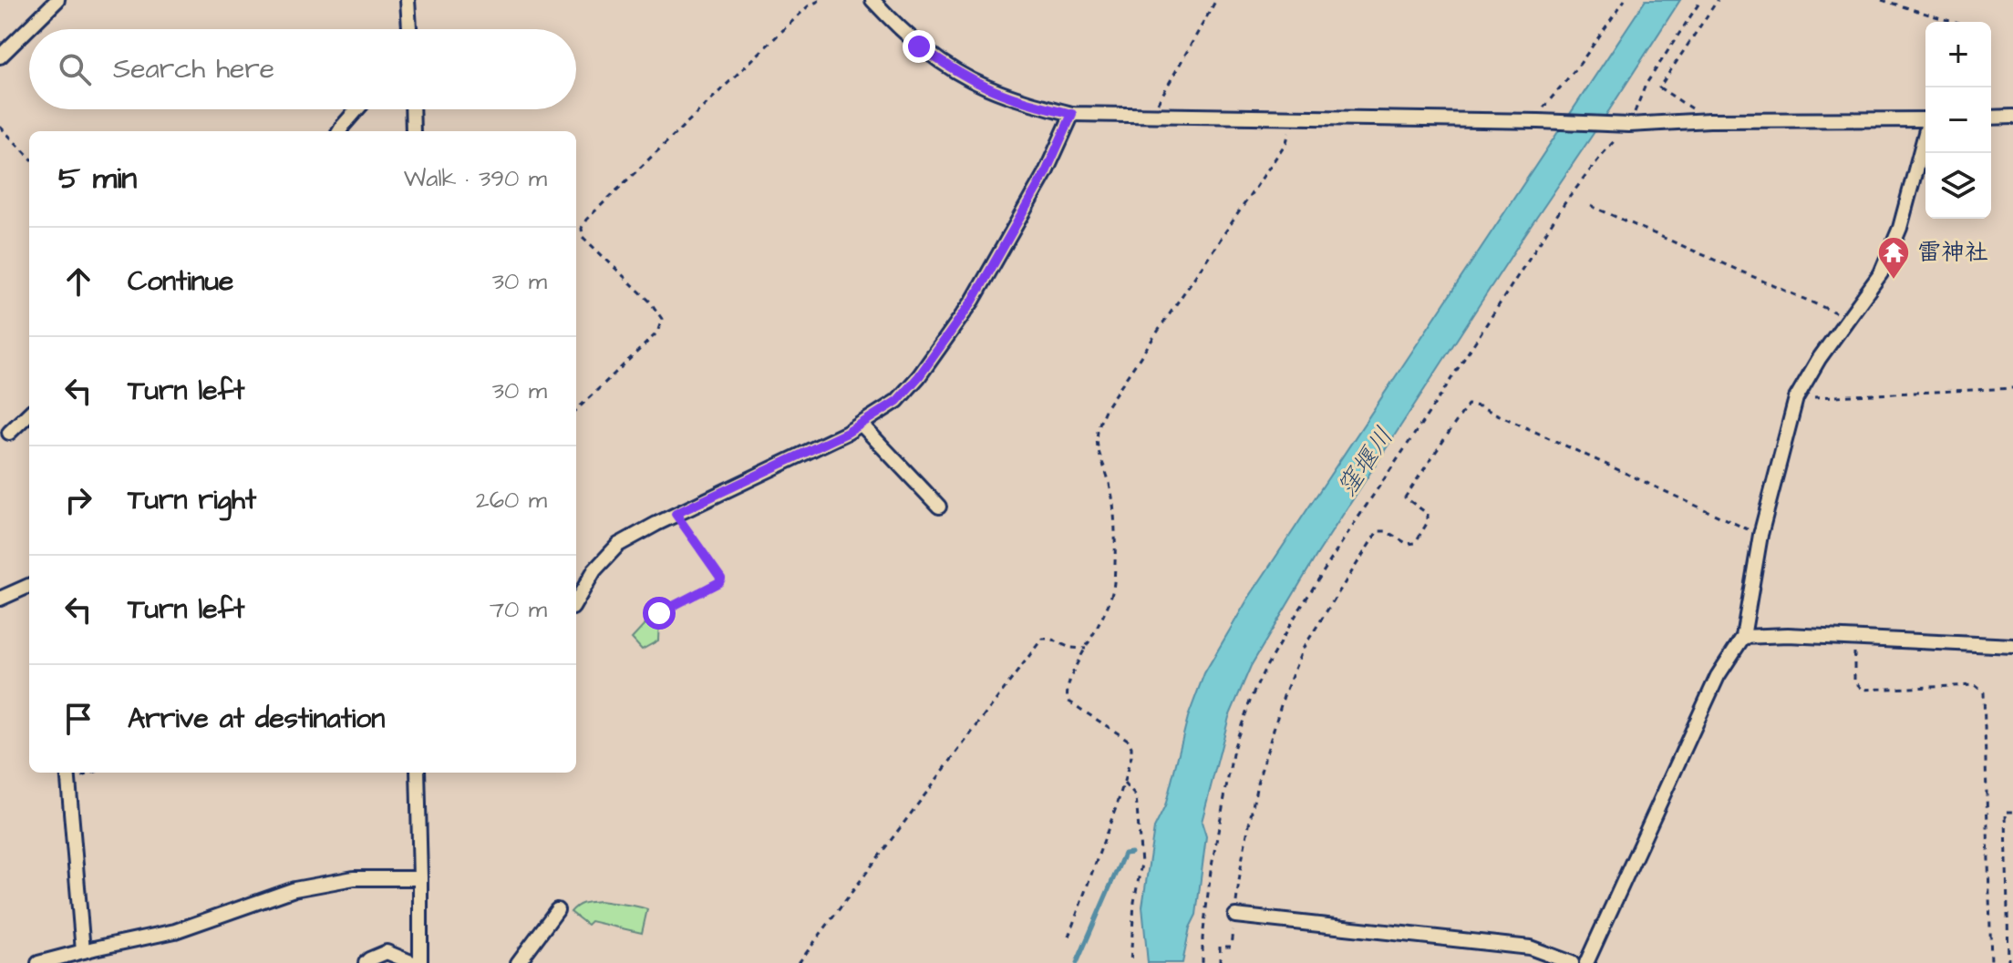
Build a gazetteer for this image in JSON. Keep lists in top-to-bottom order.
{
  "water": ["窪堰川"],
  "places": {
    "temple": ["雷神社"]
  },
  "page": {
    "map_buttons": ["+", "−"],
    "search": "Search here",
    "heading": ["5 min", "Walk · 390 m"],
    "list": [
      ["Continue", "30 m"],
      ["Turn left", "30 m"],
      ["Turn right", "260 m"],
      ["Turn left", "70 m"],
      "Arrive at destination"
    ]
  }
}
